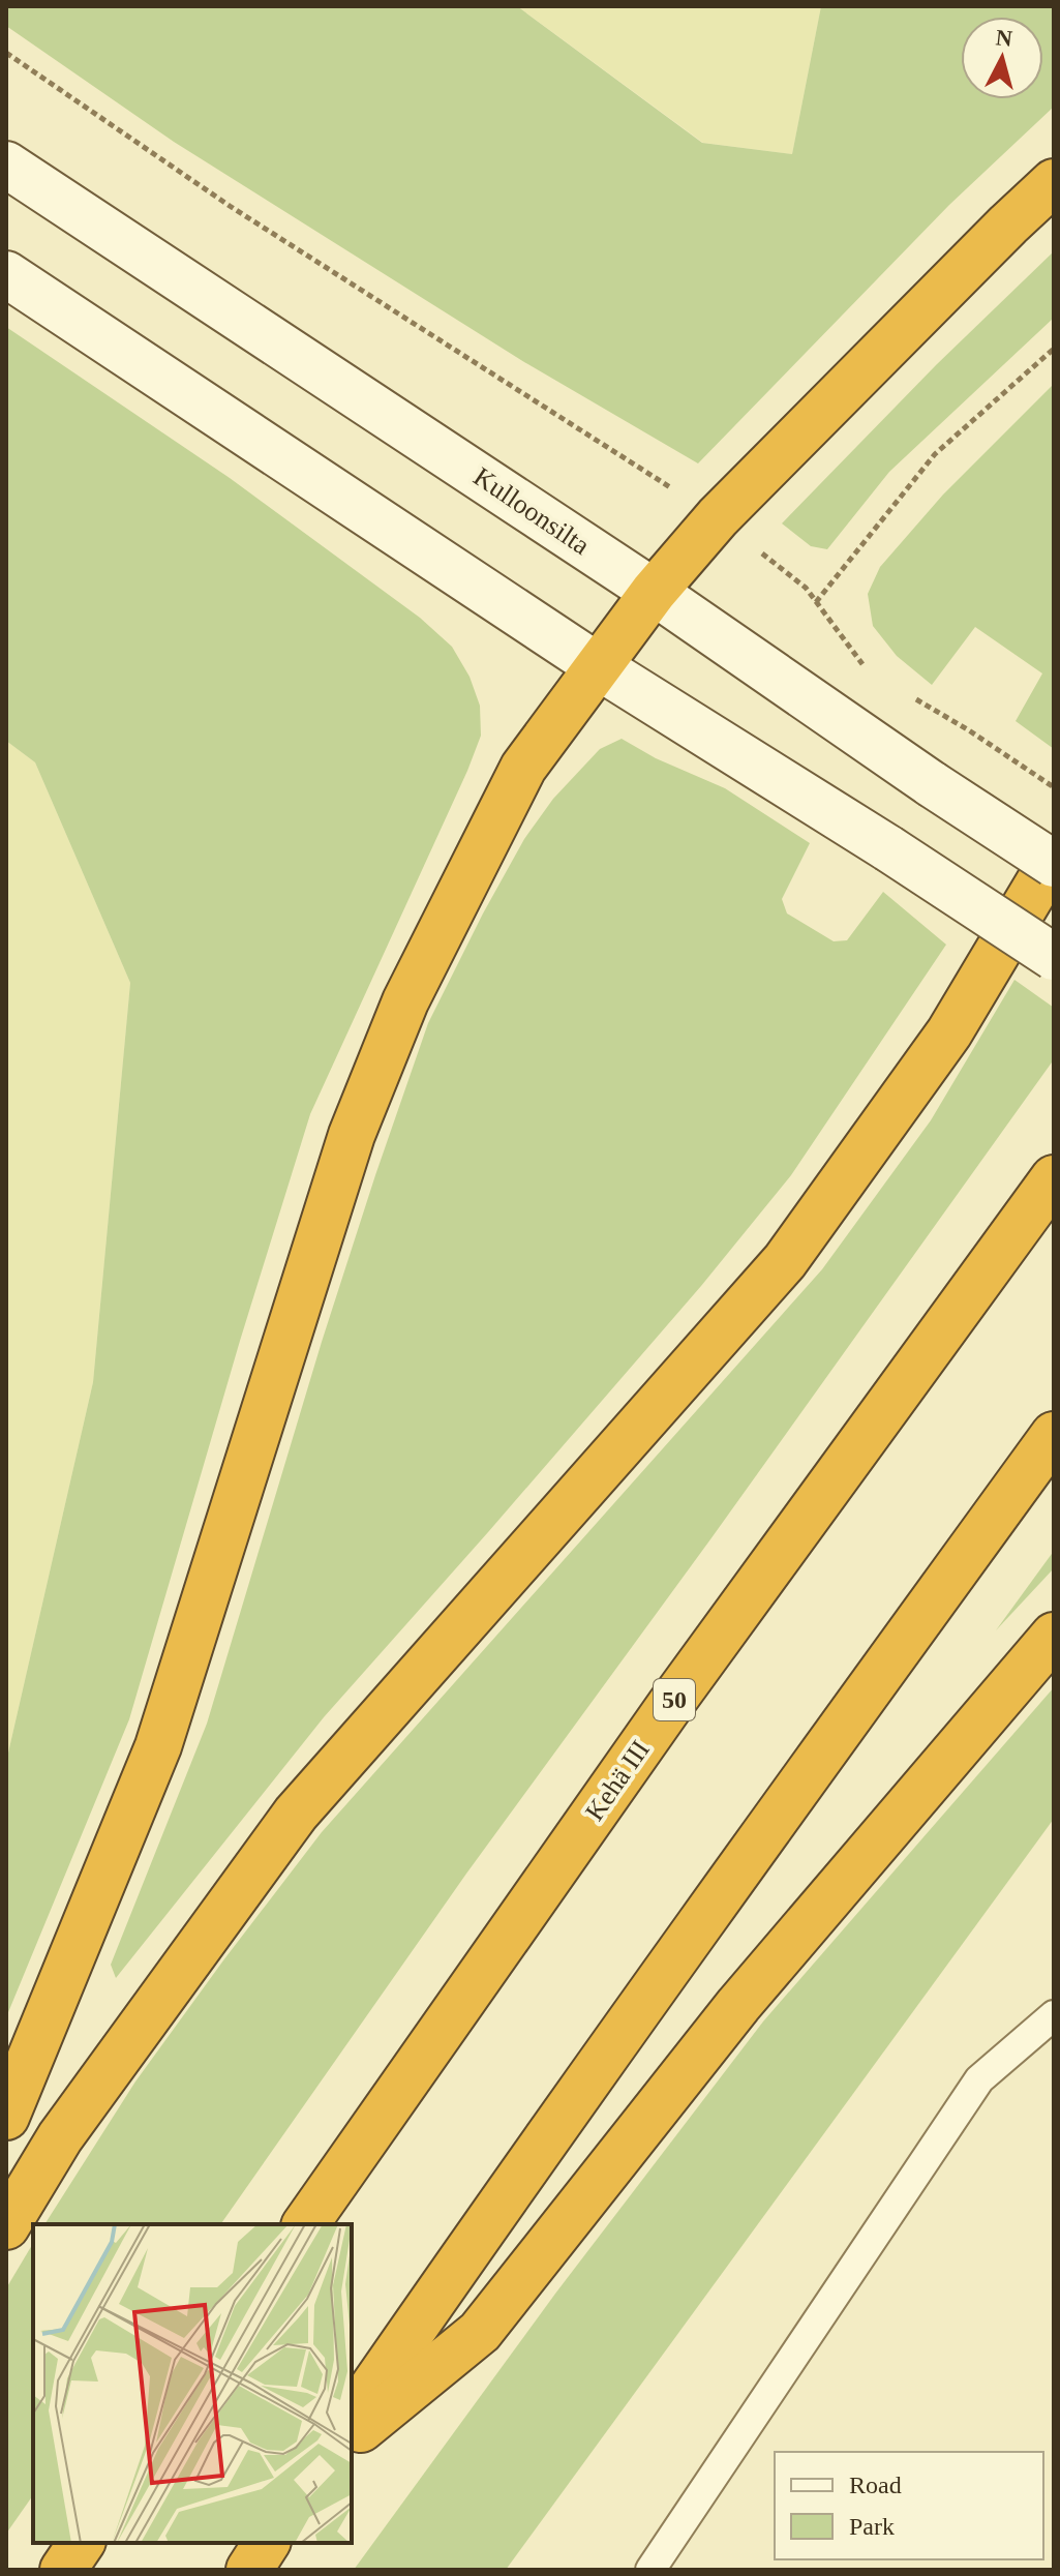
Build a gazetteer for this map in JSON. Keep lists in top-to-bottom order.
{
  "streets": {
    "highway": ["50", "Kehä III"],
    "main road": ["Kulloonsilta"]
  },
  "legend": ["Road", "Park"],
  "north": "top"
}
